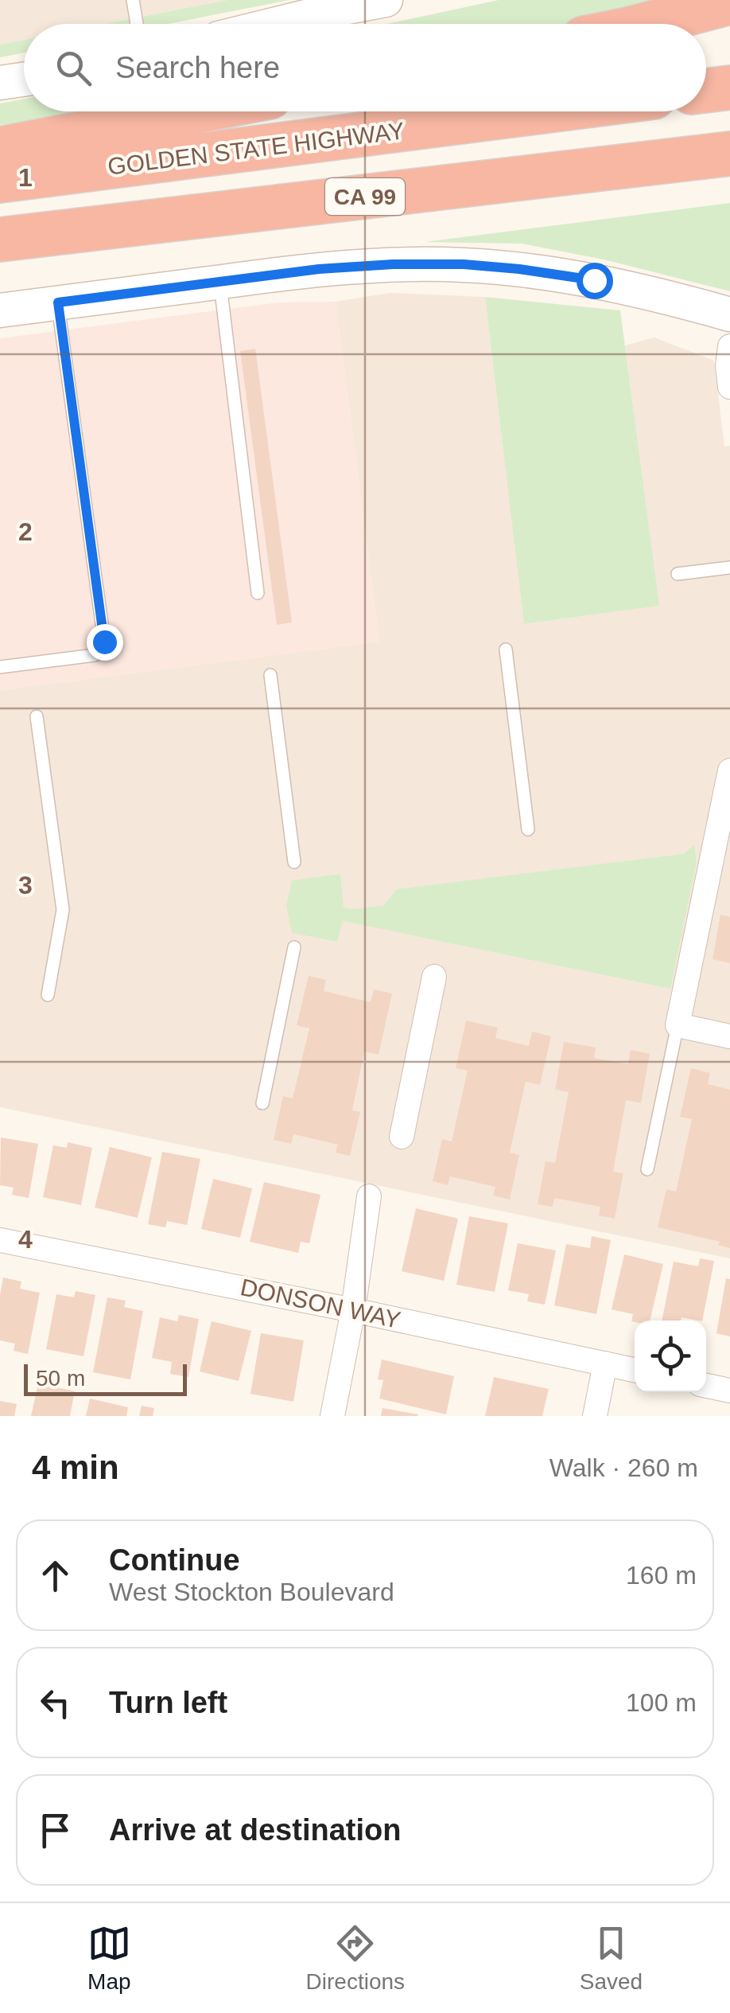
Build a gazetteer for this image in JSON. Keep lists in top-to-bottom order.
{
  "streets": {
    "highway": ["GOLDEN STATE HIGHWAY", "CA 99"],
    "street": ["DONSON WAY"]
  },
  "scale_bar": "50 m",
  "page": {
    "search": "Search here",
    "scale": "50 m",
    "heading": ["4 min", "Walk · 260 m"],
    "list": [
      ["Continue", "West Stockton Boulevard", "160 m"],
      ["Turn left", "100 m"],
      "Arrive at destination"
    ],
    "nav": ["Map", "Directions", "Saved"]
  },
  "grid": {
    "rows": [
      "1",
      "2",
      "3",
      "4"
    ]
  }
}
